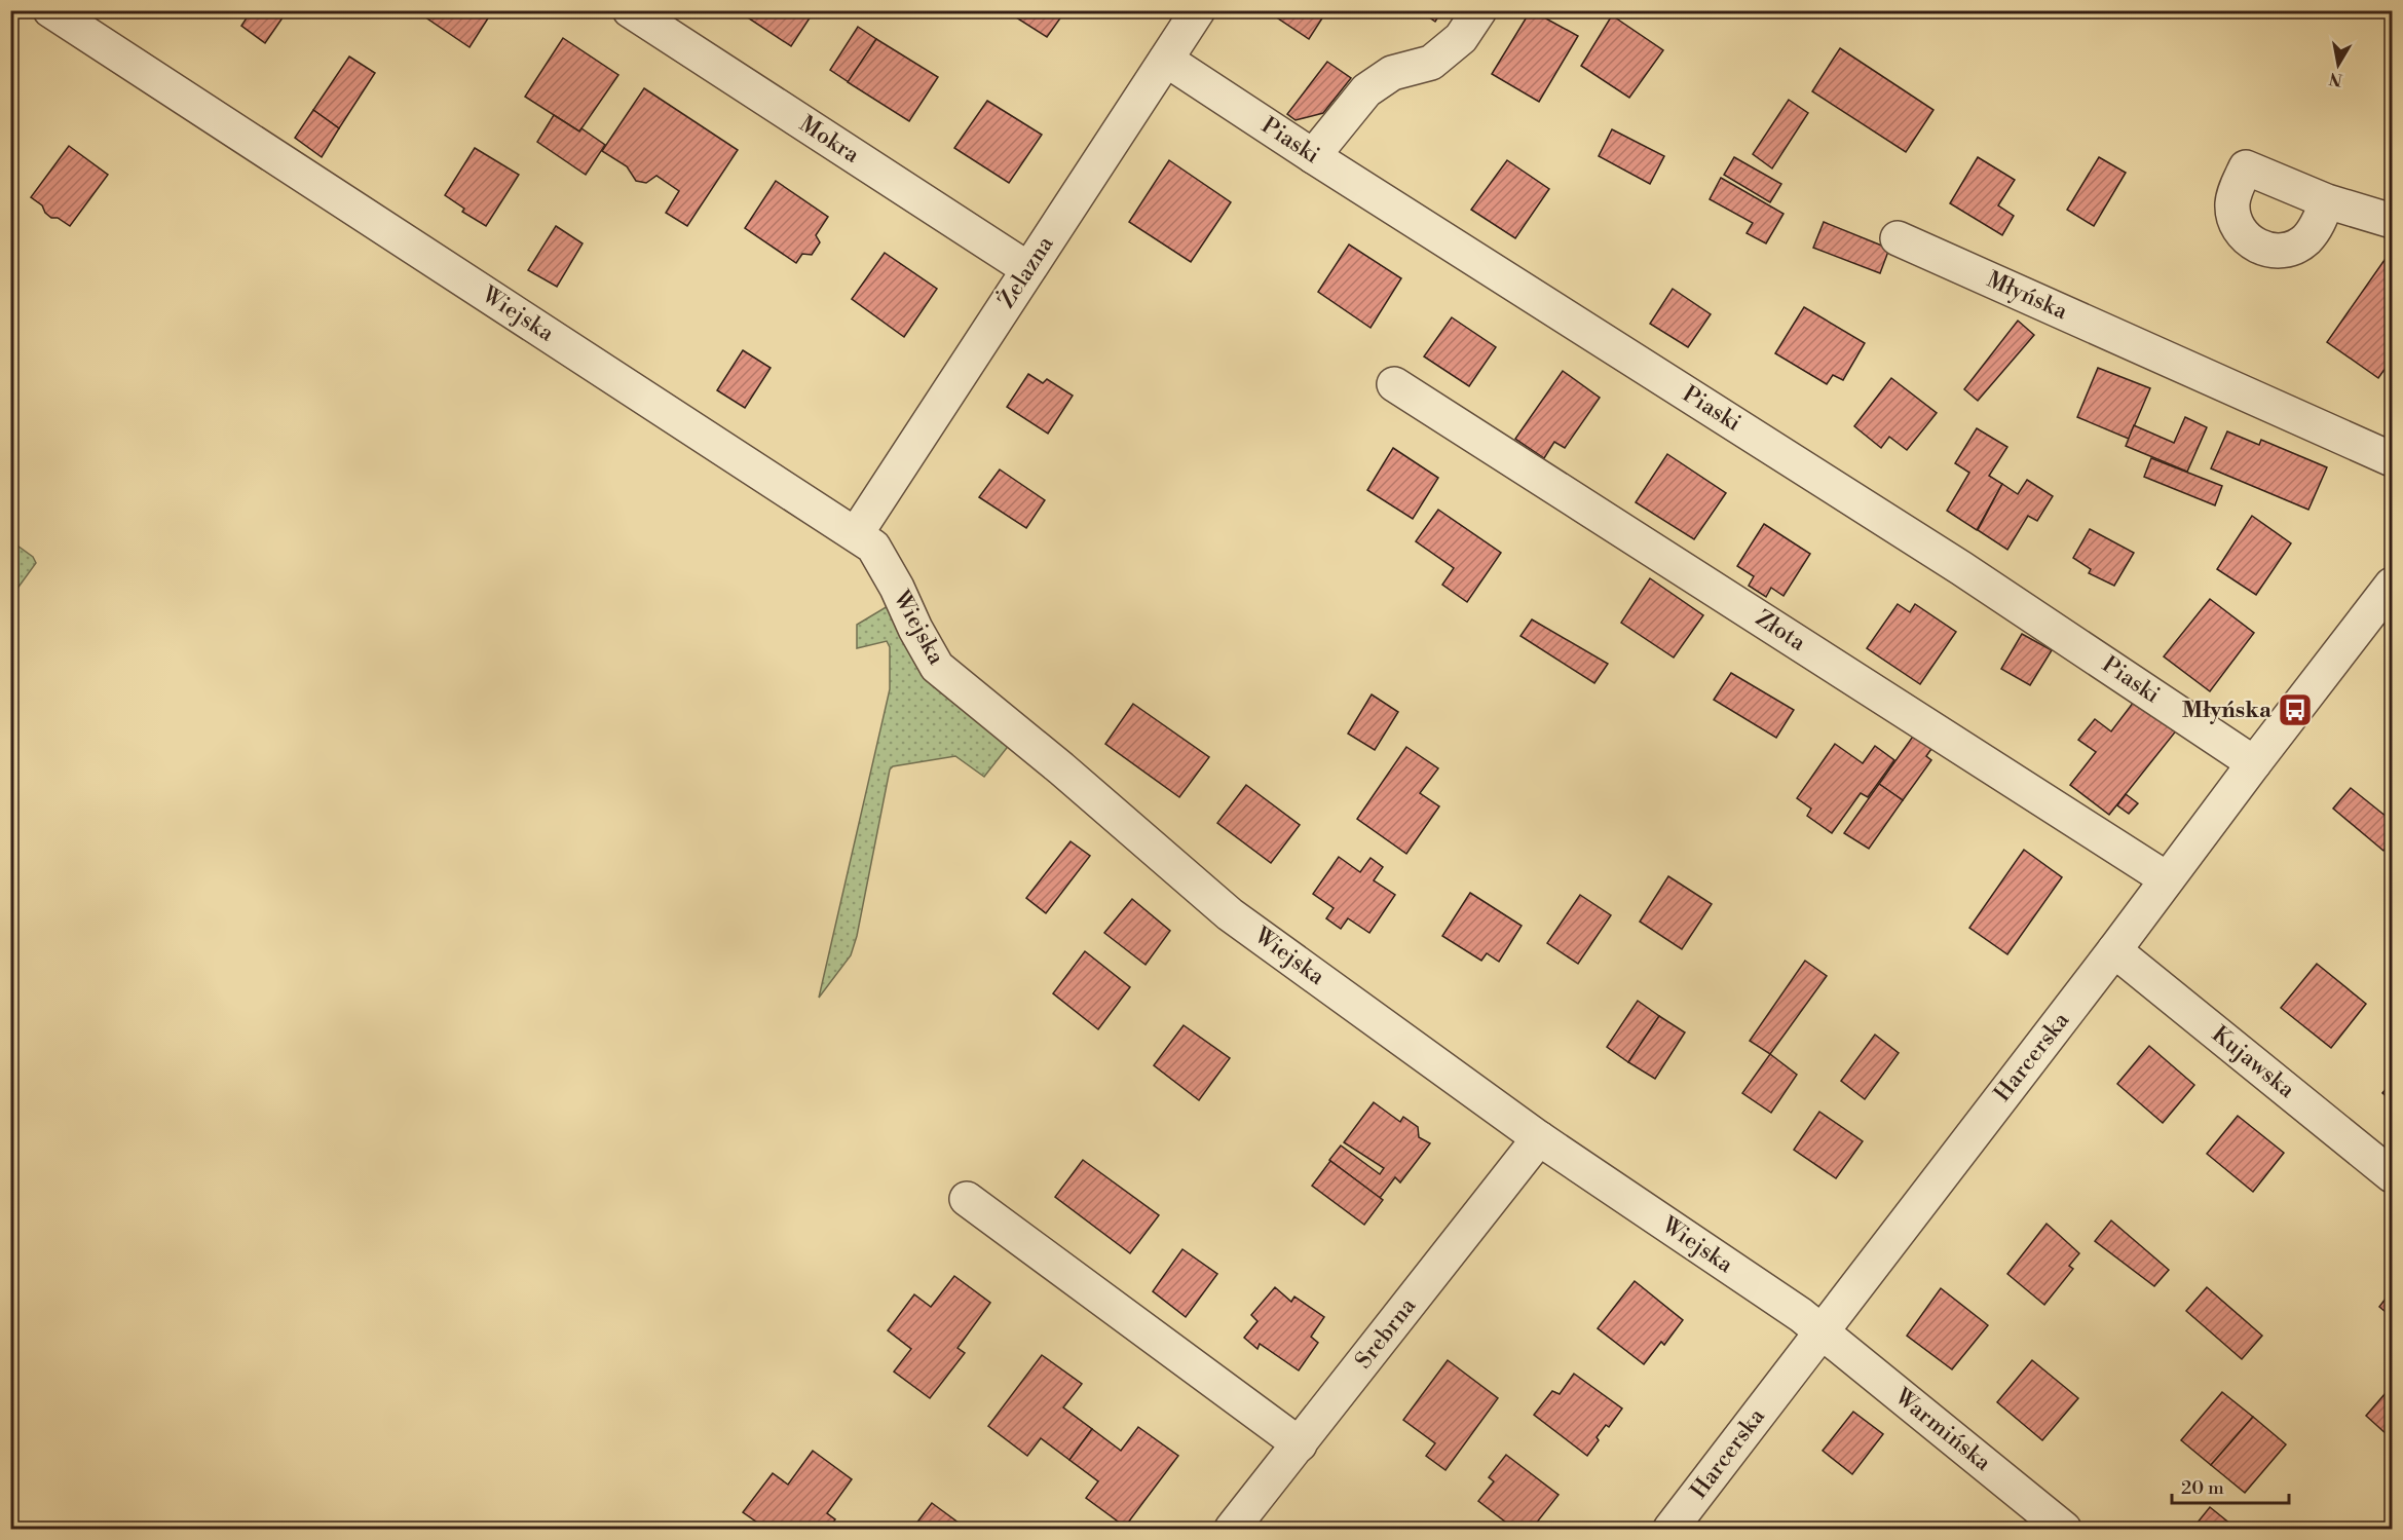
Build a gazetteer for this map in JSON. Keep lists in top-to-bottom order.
{
  "streets": {
    "street": [
      "Mokra",
      "Piaski",
      "Żelazna",
      "Młyńska",
      "Wiejska",
      "Złota",
      "Harcerska",
      "Kujawska",
      "Srebrna",
      "Warmińska"
    ]
  },
  "crossings": [
    ["Mokra", "Żelazna"],
    ["Piaski", "Żelazna"],
    ["Piaski", "Harcerska"],
    ["Żelazna", "Wiejska"],
    ["Wiejska", "Harcerska"],
    ["Wiejska", "Srebrna"],
    ["Wiejska", "Warmińska"],
    ["Złota", "Harcerska"],
    ["Harcerska", "Kujawska"],
    ["Harcerska", "Warmińska"]
  ],
  "places": {
    "bus stop": ["Młyńska"]
  },
  "scale_bar": "20 m",
  "north": "bottom"
}
